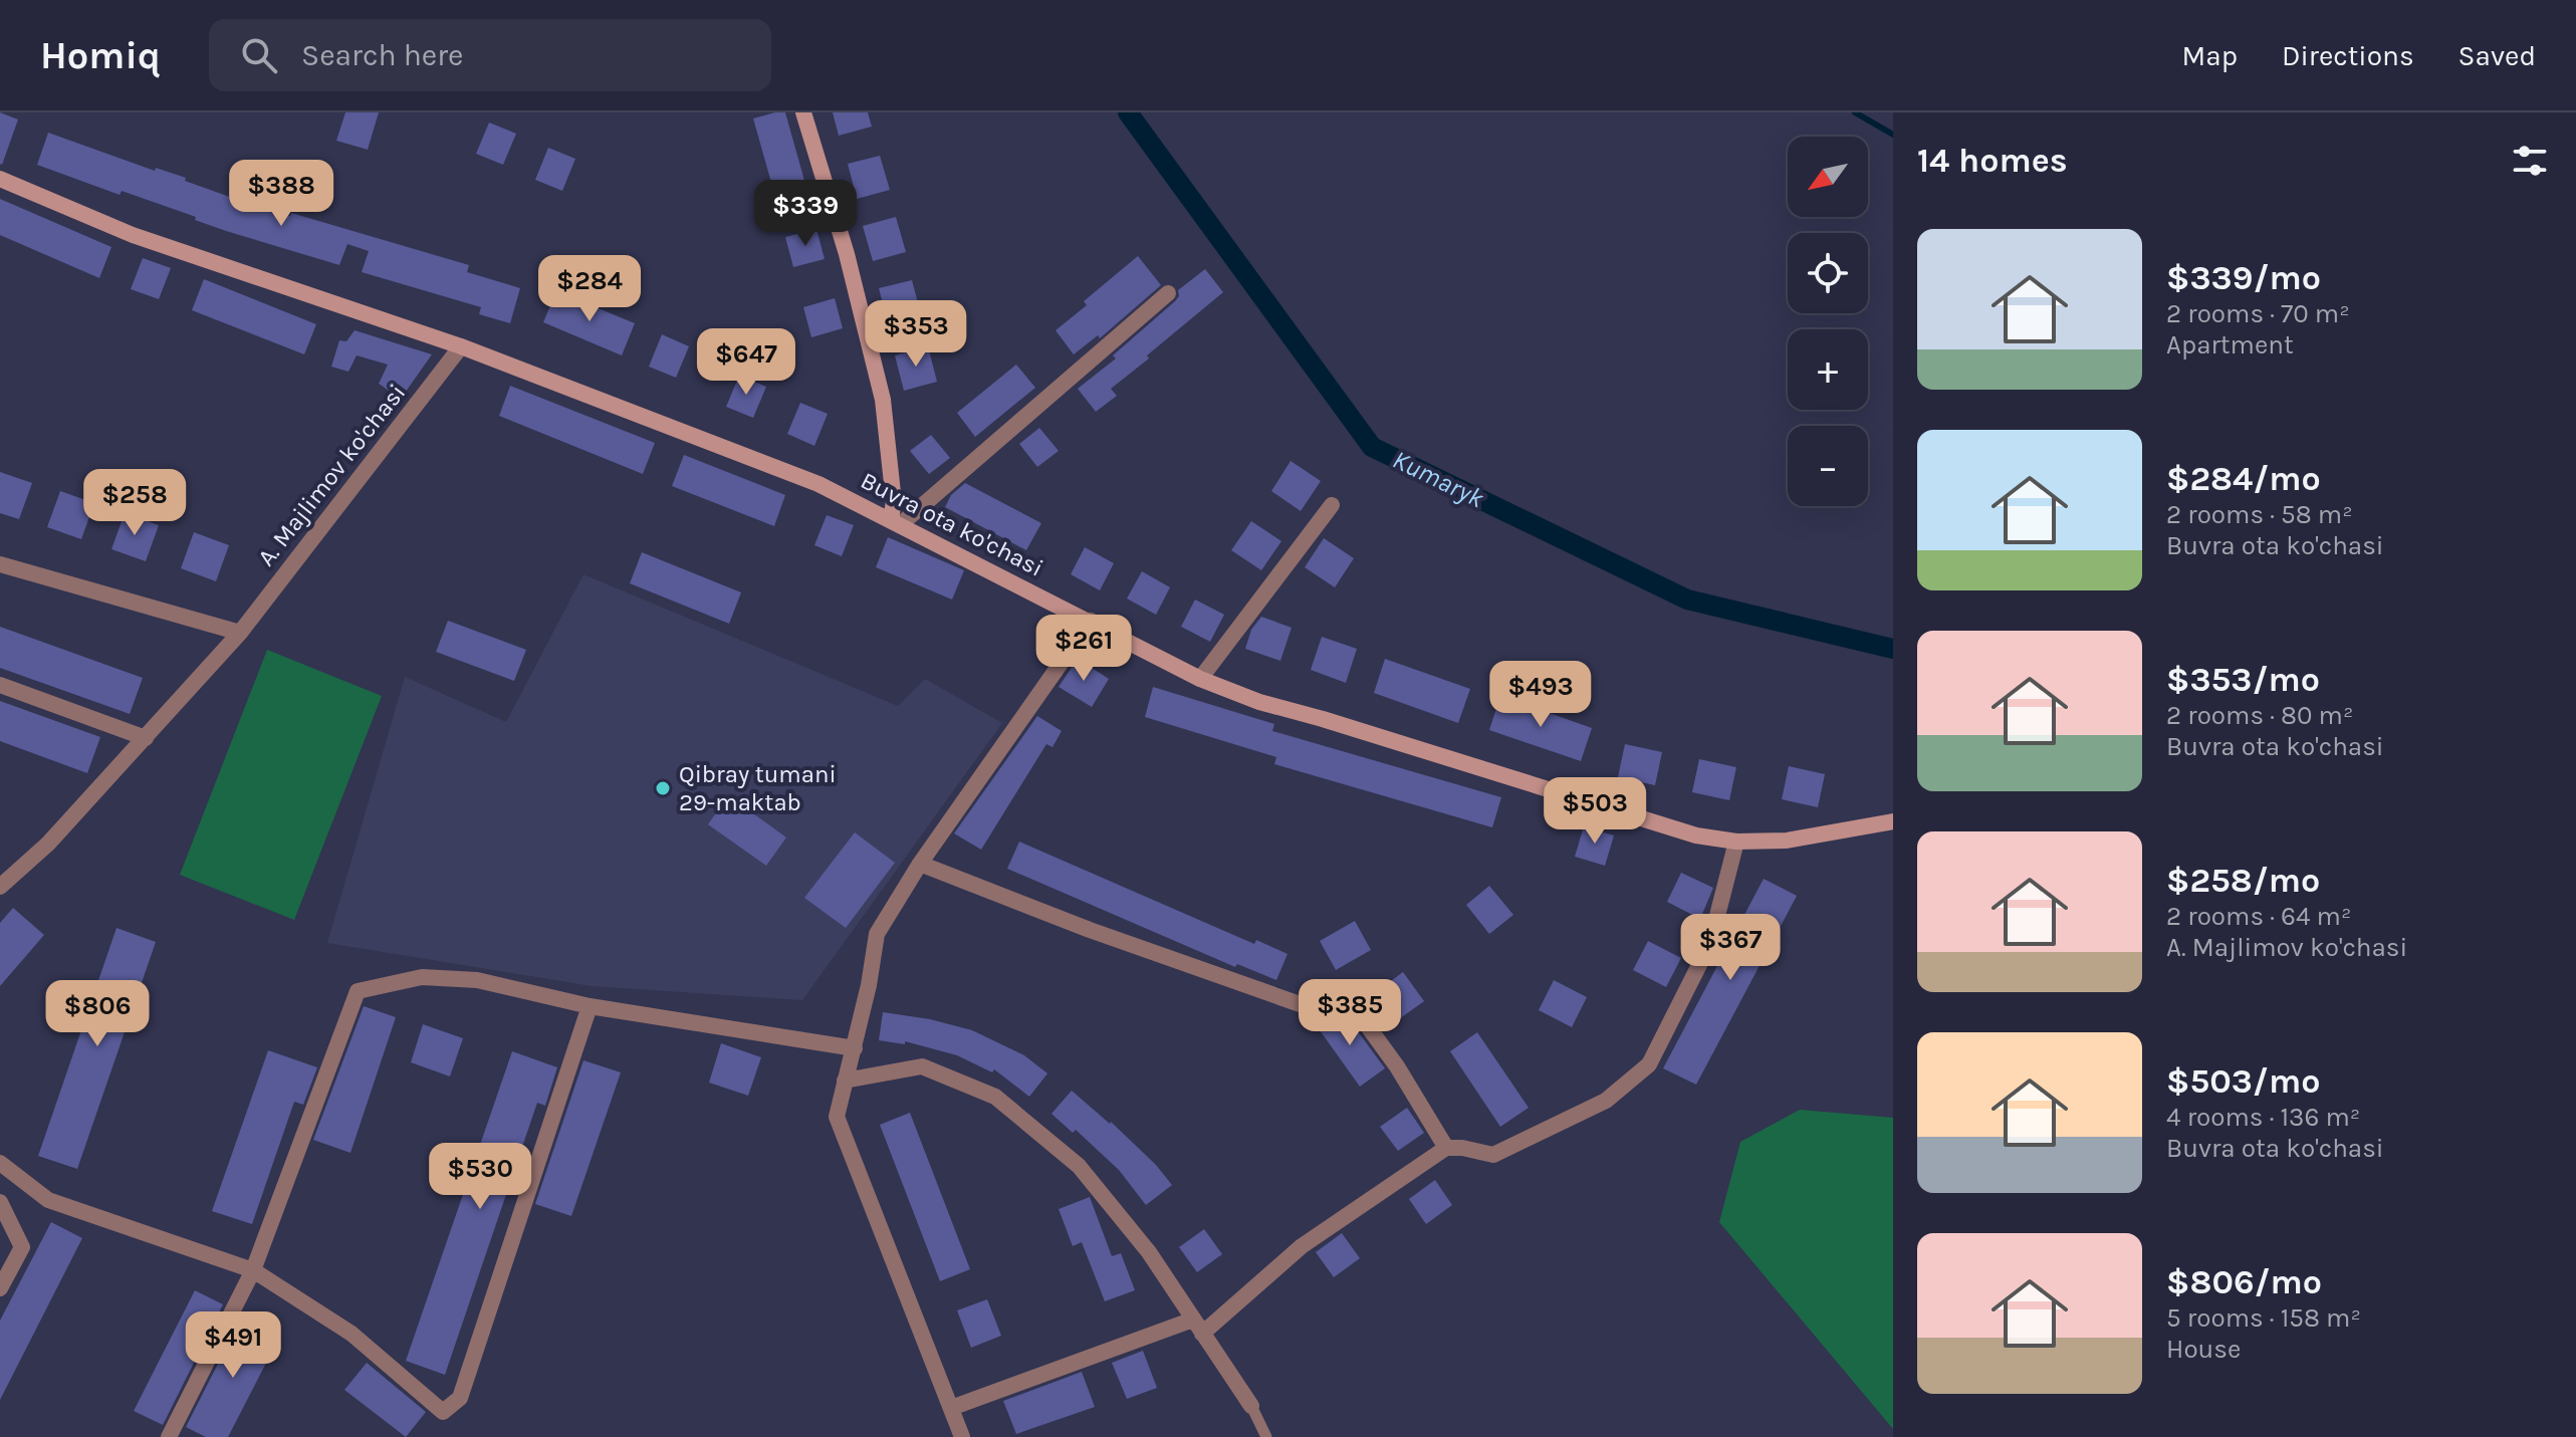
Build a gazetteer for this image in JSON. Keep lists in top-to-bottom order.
{
  "streets": {
    "main road": ["Buvra ota ko'chasi"],
    "street": ["A. Majlimov ko'chasi"]
  },
  "crossings": [
    ["A. Majlimov ko'chasi", "Buvra ota ko'chasi"]
  ],
  "water": ["Kumaryk"],
  "places": ["Qibray tumani 29-maktab"],
  "north": "bottom left",
  "page": {
    "header": "Homiq",
    "search": "Search here",
    "nav": ["Map", "Directions", "Saved"],
    "heading": "14 homes",
    "map_buttons": ["+", "−"],
    "price": [
      "$388",
      "$339",
      "$284",
      "$353",
      "$647",
      "$258",
      "$261",
      "$493",
      "$503",
      "$367",
      "$385",
      "$806",
      "$530",
      "$491"
    ],
    "list": [
      {
        "name": "$339/mo",
        "note": "2 rooms · 70 m² · Apartment"
      },
      {
        "name": "$284/mo",
        "note": "2 rooms · 58 m² · Buvra ota ko'chasi"
      },
      {
        "name": "$353/mo",
        "note": "2 rooms · 80 m² · Buvra ota ko'chasi"
      },
      {
        "name": "$258/mo",
        "note": "2 rooms · 64 m² · A. Majlimov ko'chasi"
      },
      {
        "name": "$503/mo",
        "note": "4 rooms · 136 m² · Buvra ota ko'chasi"
      },
      {
        "name": "$806/mo",
        "note": "5 rooms · 158 m² · House"
      }
    ]
  }
}
